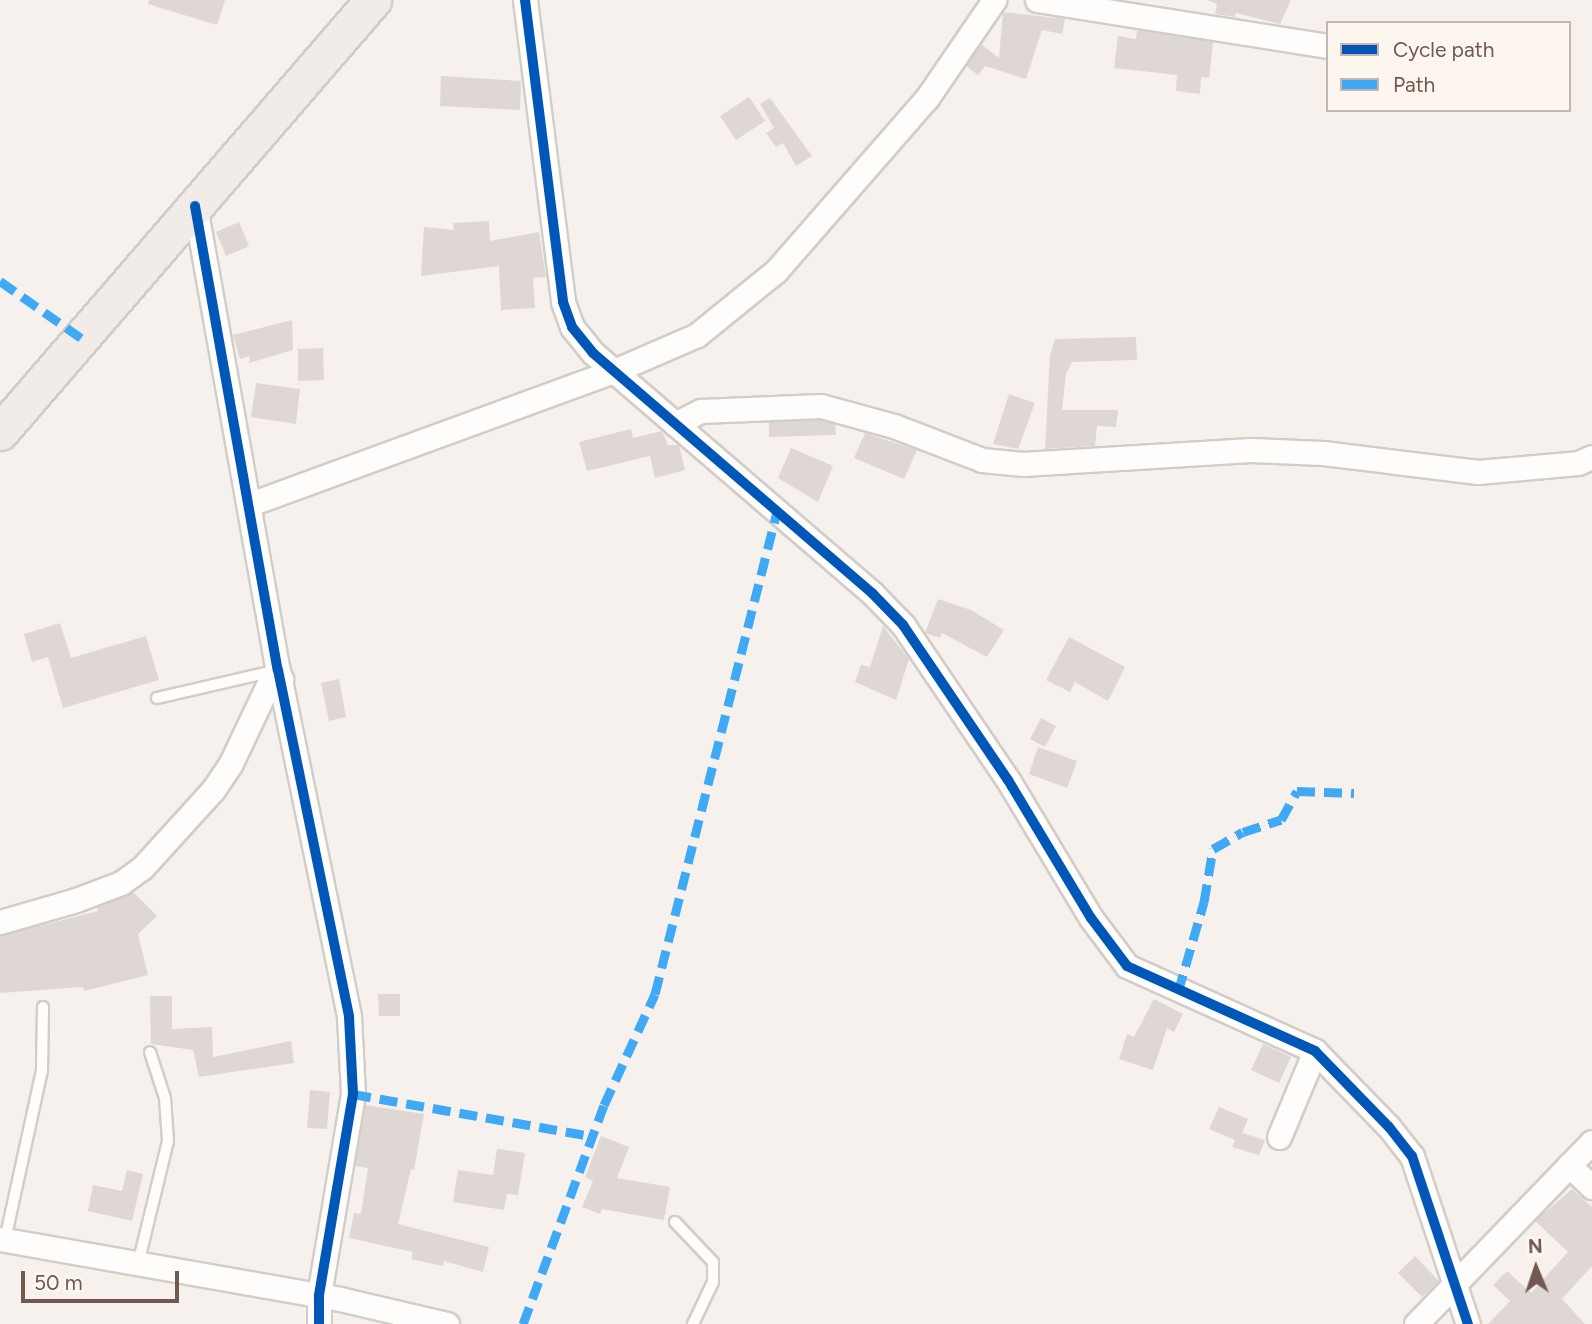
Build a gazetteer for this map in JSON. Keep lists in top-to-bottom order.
{
  "legend": ["Cycle path", "Path"],
  "scale_bar": "50 m",
  "north": "top"
}
